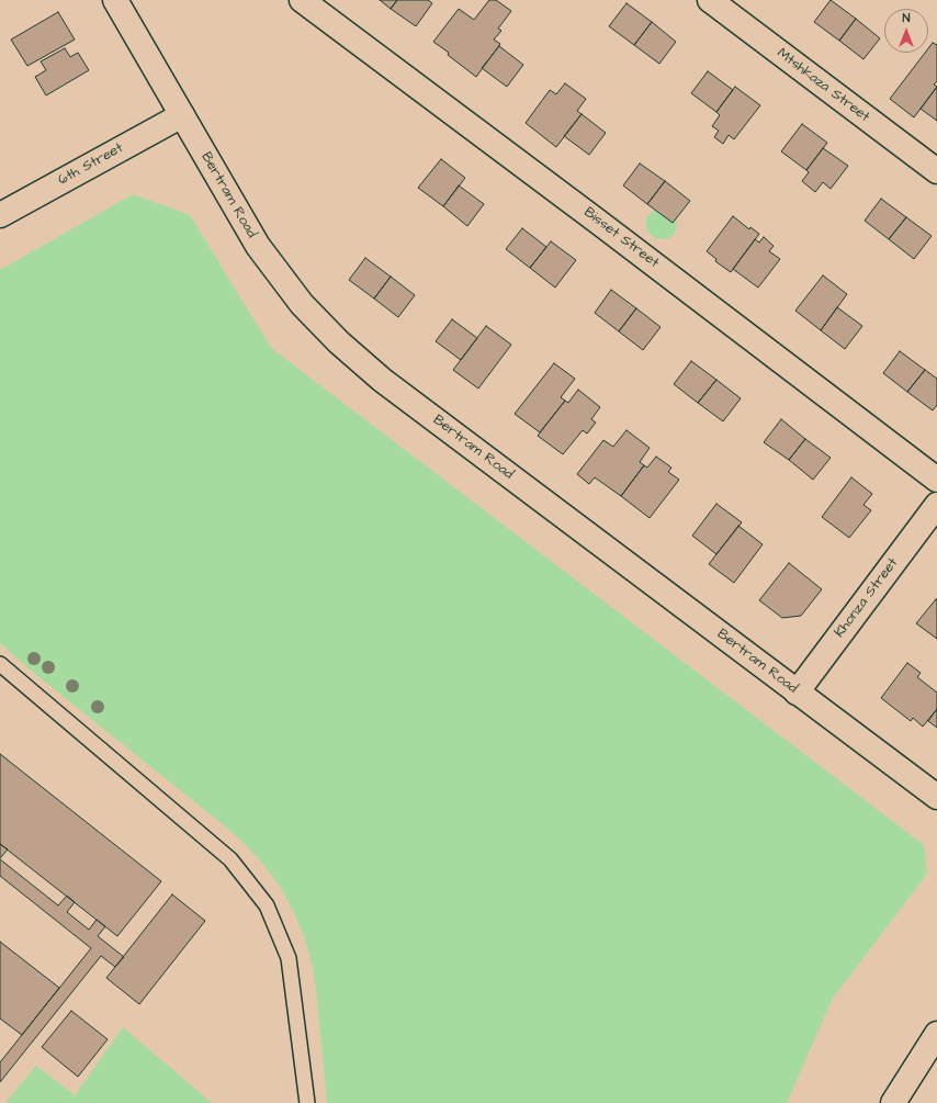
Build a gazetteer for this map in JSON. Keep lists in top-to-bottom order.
{
  "streets": {
    "street": [
      "Mtshkaza Street",
      "6th Street",
      "Bertram Road",
      "Bisset Street",
      "Khonza Street"
    ]
  },
  "crossings": [
    ["6th Street", "Bertram Road"],
    ["Bertram Road", "Khonza Street"]
  ],
  "north": "top"
}
